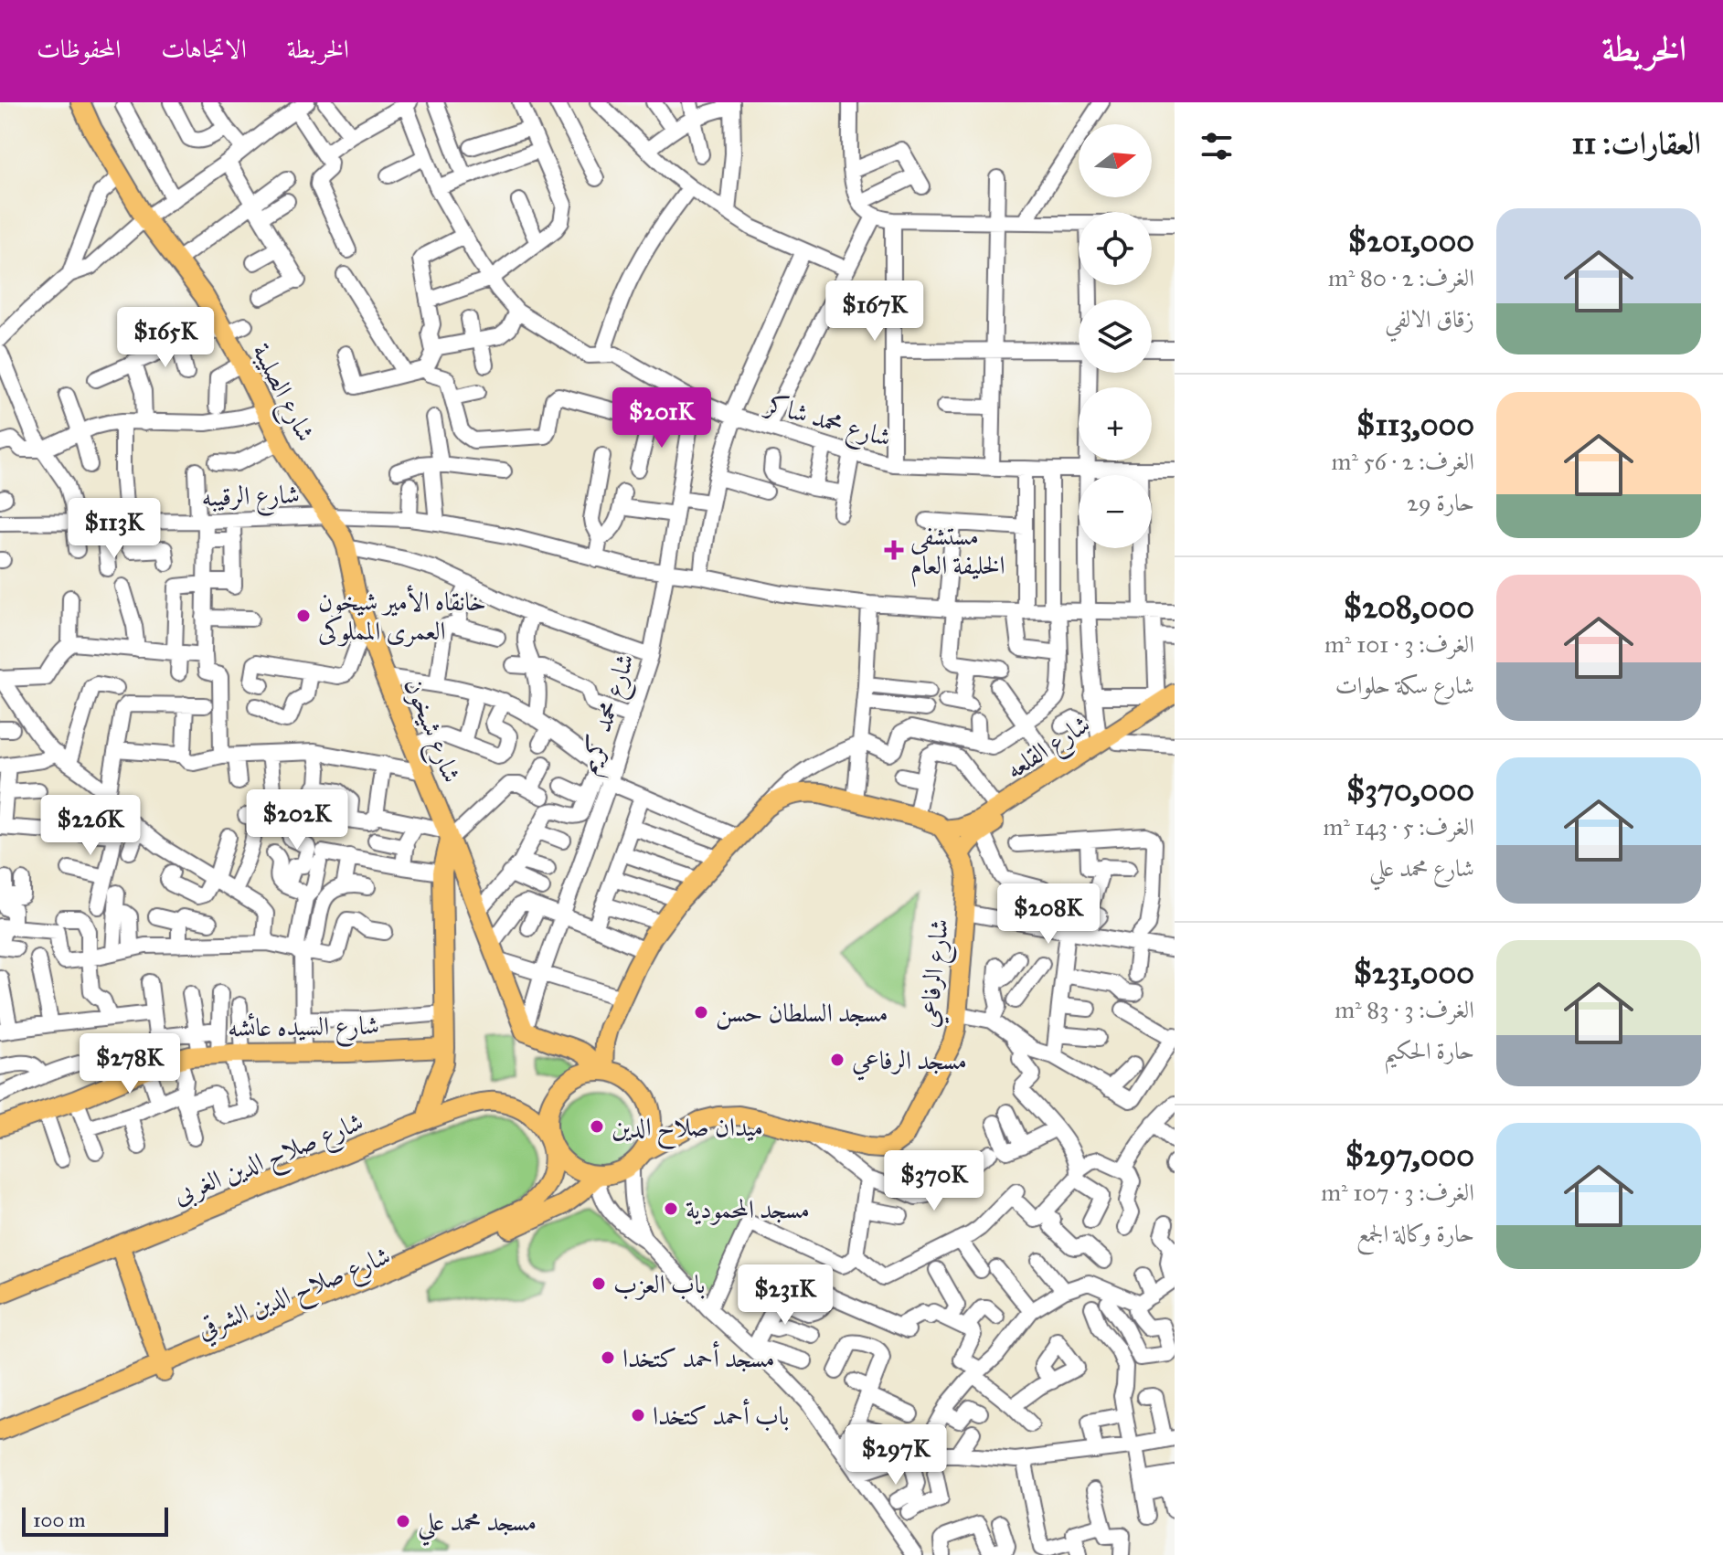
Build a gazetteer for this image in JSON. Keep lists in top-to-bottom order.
{
  "streets": {
    "main road": [
      "شارع الصليبة",
      "شارع شيخون",
      "شارع القلعه",
      "شارع الرفاعي",
      "شارع السيده عائشه",
      "شارع صلاح الدين الغربى",
      "شارع صلاح الدين الشرقي"
    ],
    "street": ["شارع محمد شاكر", "شارع الرقيبه", "شارع محمد كريم"]
  },
  "crossings": [
    ["شارع الصليبة", "شارع الرقيبه"],
    ["شارع الصليبة", "شارع شيخون"],
    ["شارع محمد شاكر", "شارع محمد كريم"],
    ["شارع الرقيبه", "شارع محمد كريم"],
    ["شارع الرقيبه", "شارع شيخون"],
    ["شارع محمد كريم", "شارع شيخون"],
    ["شارع القلعه", "شارع الرفاعي"],
    ["شارع الرفاعي", "شارع صلاح الدين الغربى"],
    ["شارع الرفاعي", "شارع صلاح الدين الشرقي"],
    ["شارع صلاح الدين الغربى", "شارع صلاح الدين الشرقي"]
  ],
  "places": {
    "health": ["مستشفى الخليفة العام"],
    "other": [
      "خانقاه الأمير شيخون العمرى المملوكى",
      "مسجد السلطان حسن",
      "مسجد الرفاعي",
      "ميدان صلاح الدين",
      "مسجد المحمودية",
      "باب العزب",
      "مسجد أحمد كتخدا",
      "باب أحمد كتخدا",
      "مسجد محمد علي"
    ]
  },
  "scale_bar": "100 m",
  "north": "right",
  "page": {
    "header": "الخريطة",
    "nav": ["الخريطة", "الاتجاهات", "المحفوظات"],
    "heading": "العقارات: 11",
    "map_buttons": ["+", "−"],
    "list": [
      {
        "name": "$201,000",
        "note": "الغرف: 2 · 80 m² · زقاق الالفي"
      },
      {
        "name": "$113,000",
        "note": "الغرف: 2 · 56 m² · حارة 29"
      },
      {
        "name": "$208,000",
        "note": "الغرف: 3 · 101 m² · شارع سكة حلوات"
      },
      {
        "name": "$370,000",
        "note": "الغرف: 5 · 143 m² · شارع محمد علي"
      },
      {
        "name": "$231,000",
        "note": "الغرف: 3 · 83 m² · حارة الحكيم"
      },
      {
        "name": "$297,000",
        "note": "الغرف: 3 · 107 m² · حارة وكالة الجمع"
      }
    ],
    "price": [
      "$167K",
      "$165K",
      "$201K",
      "$113K",
      "$202K",
      "$226K",
      "$208K",
      "$278K",
      "$370K",
      "$231K",
      "$297K"
    ],
    "scale": "100 m"
  }
}
